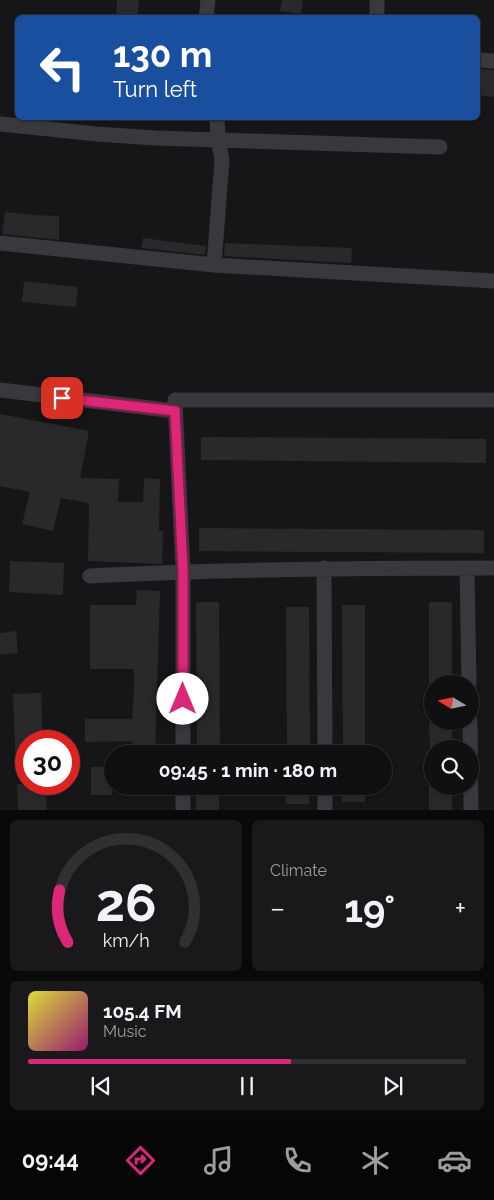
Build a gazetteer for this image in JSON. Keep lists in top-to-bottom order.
{
  "north": "left",
  "page": {
    "turn": ["130 m", "Turn left"],
    "limit": "30",
    "trip": "09:45 · 1 min · 180 m",
    "tile": "Climate",
    "heat": ["−", "19°", "+"],
    "song": ["105.4 FM", "Music"],
    "tabs": "09:44",
    "gauge": ["26", "km/h"]
  }
}
